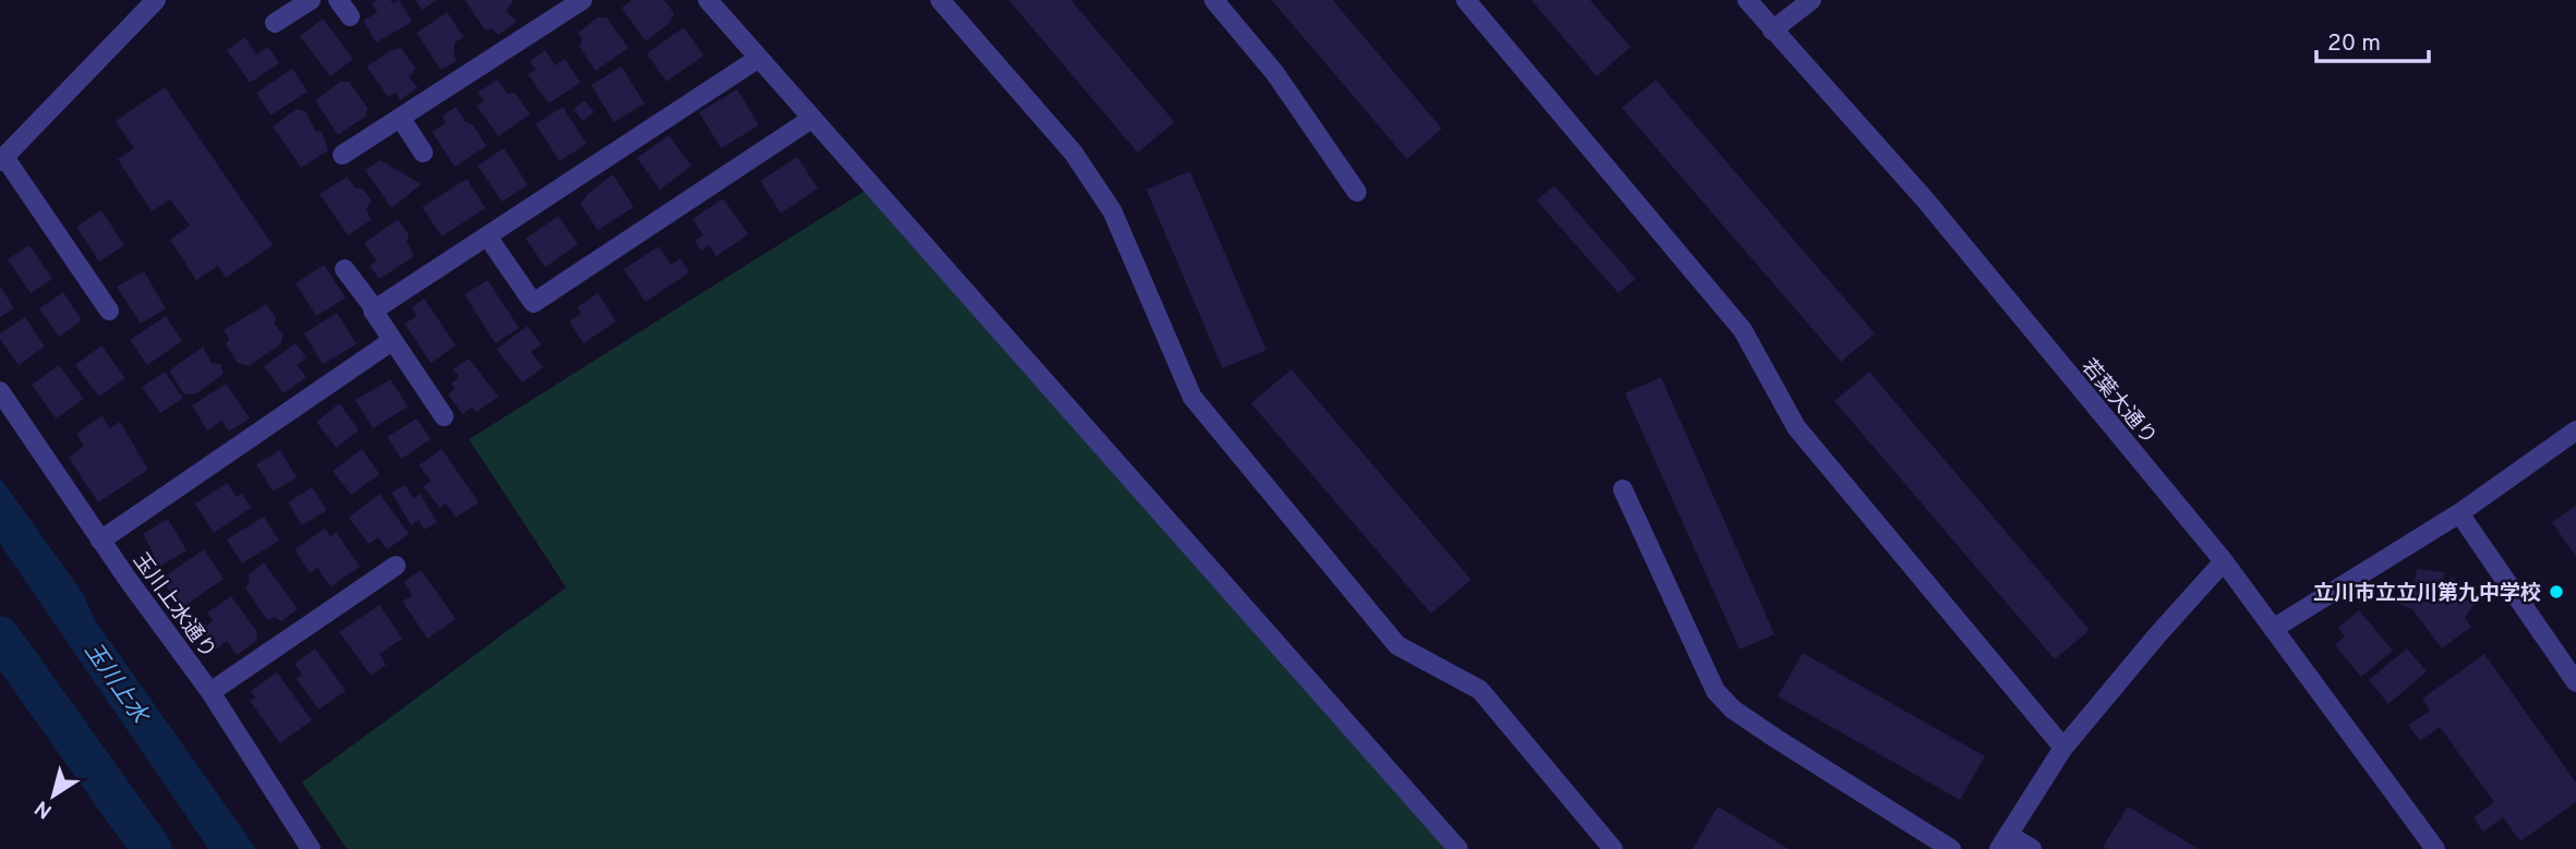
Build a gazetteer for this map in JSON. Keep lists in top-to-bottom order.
{
  "streets": {
    "street": ["若葉大通り", "玉川上水通り"]
  },
  "water": ["玉川上水"],
  "places": ["立川市立立川第九中学校"],
  "scale_bar": "20 m",
  "north": "bottom left"
}
